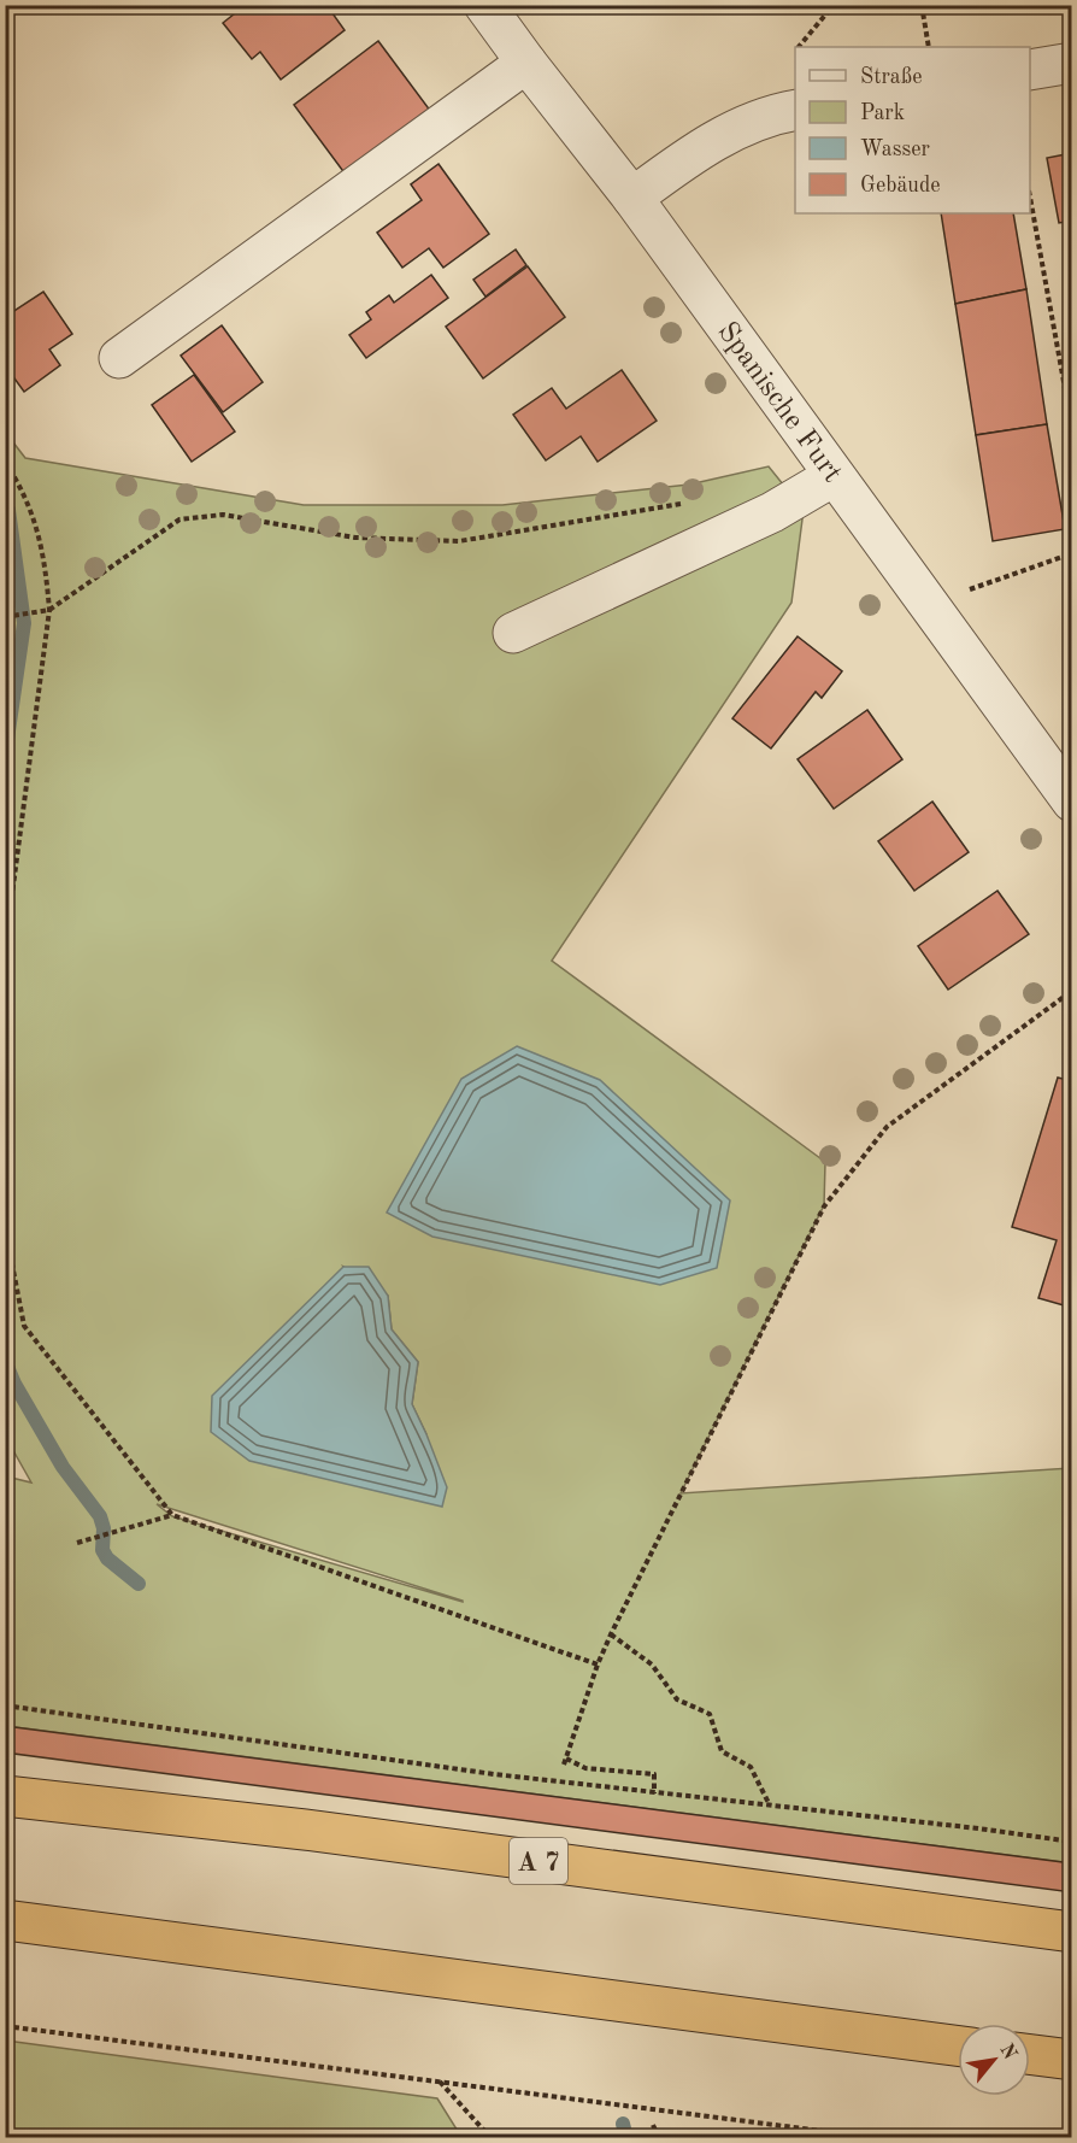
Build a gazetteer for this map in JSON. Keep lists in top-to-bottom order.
{
  "streets": {
    "highway": ["A 7"],
    "street": ["Spanische Furt"]
  },
  "legend": [
    "Straße",
    "Park",
    "Wasser",
    "Gebäude"
  ],
  "north": "top right"
}
